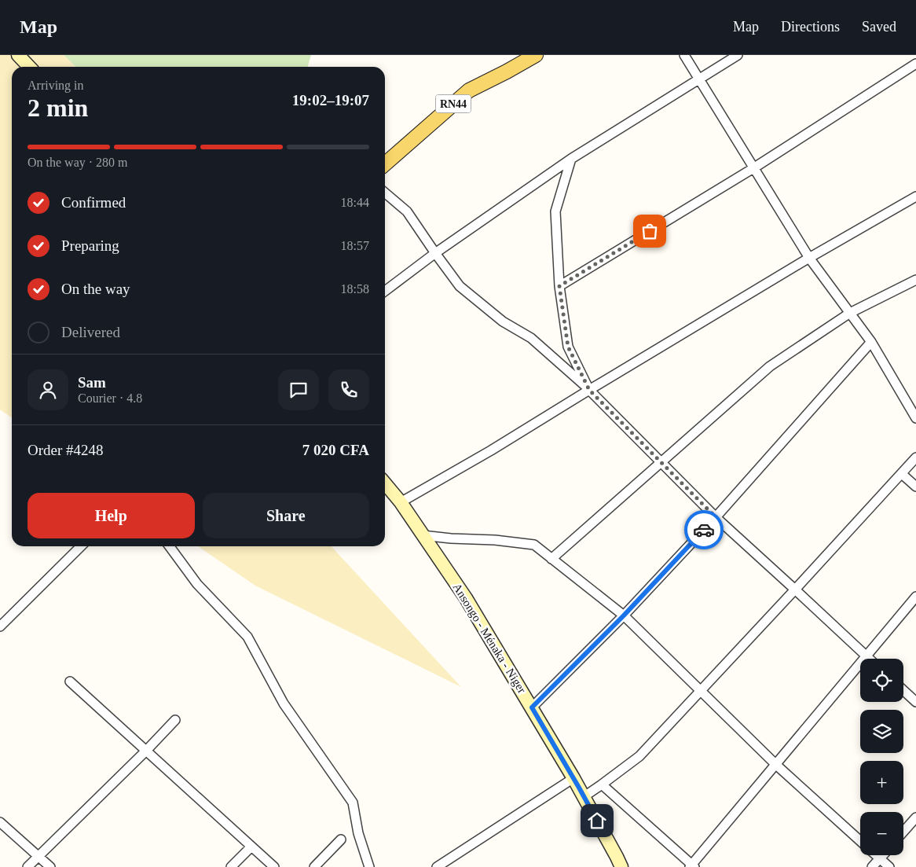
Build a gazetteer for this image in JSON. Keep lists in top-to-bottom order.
{
  "streets": {
    "main road": ["RN44", "Ansongo - Ménaka - Niger"]
  },
  "page": {
    "header": "Map",
    "nav": ["Map", "Directions", "Saved"],
    "heading": ["2 min", "Arriving in", "19:02–19:07"],
    "panel": [
      "Sam",
      "Courier · 4.8",
      "Order #4248",
      "7 020 CFA"
    ],
    "bar": "On the way · 280 m",
    "list": [
      ["Confirmed", "18:44"],
      ["Preparing", "18:57"],
      ["On the way", "18:58"],
      "Delivered"
    ],
    "buttons": ["Help", "Share"],
    "map_buttons": ["+", "−"]
  }
}
